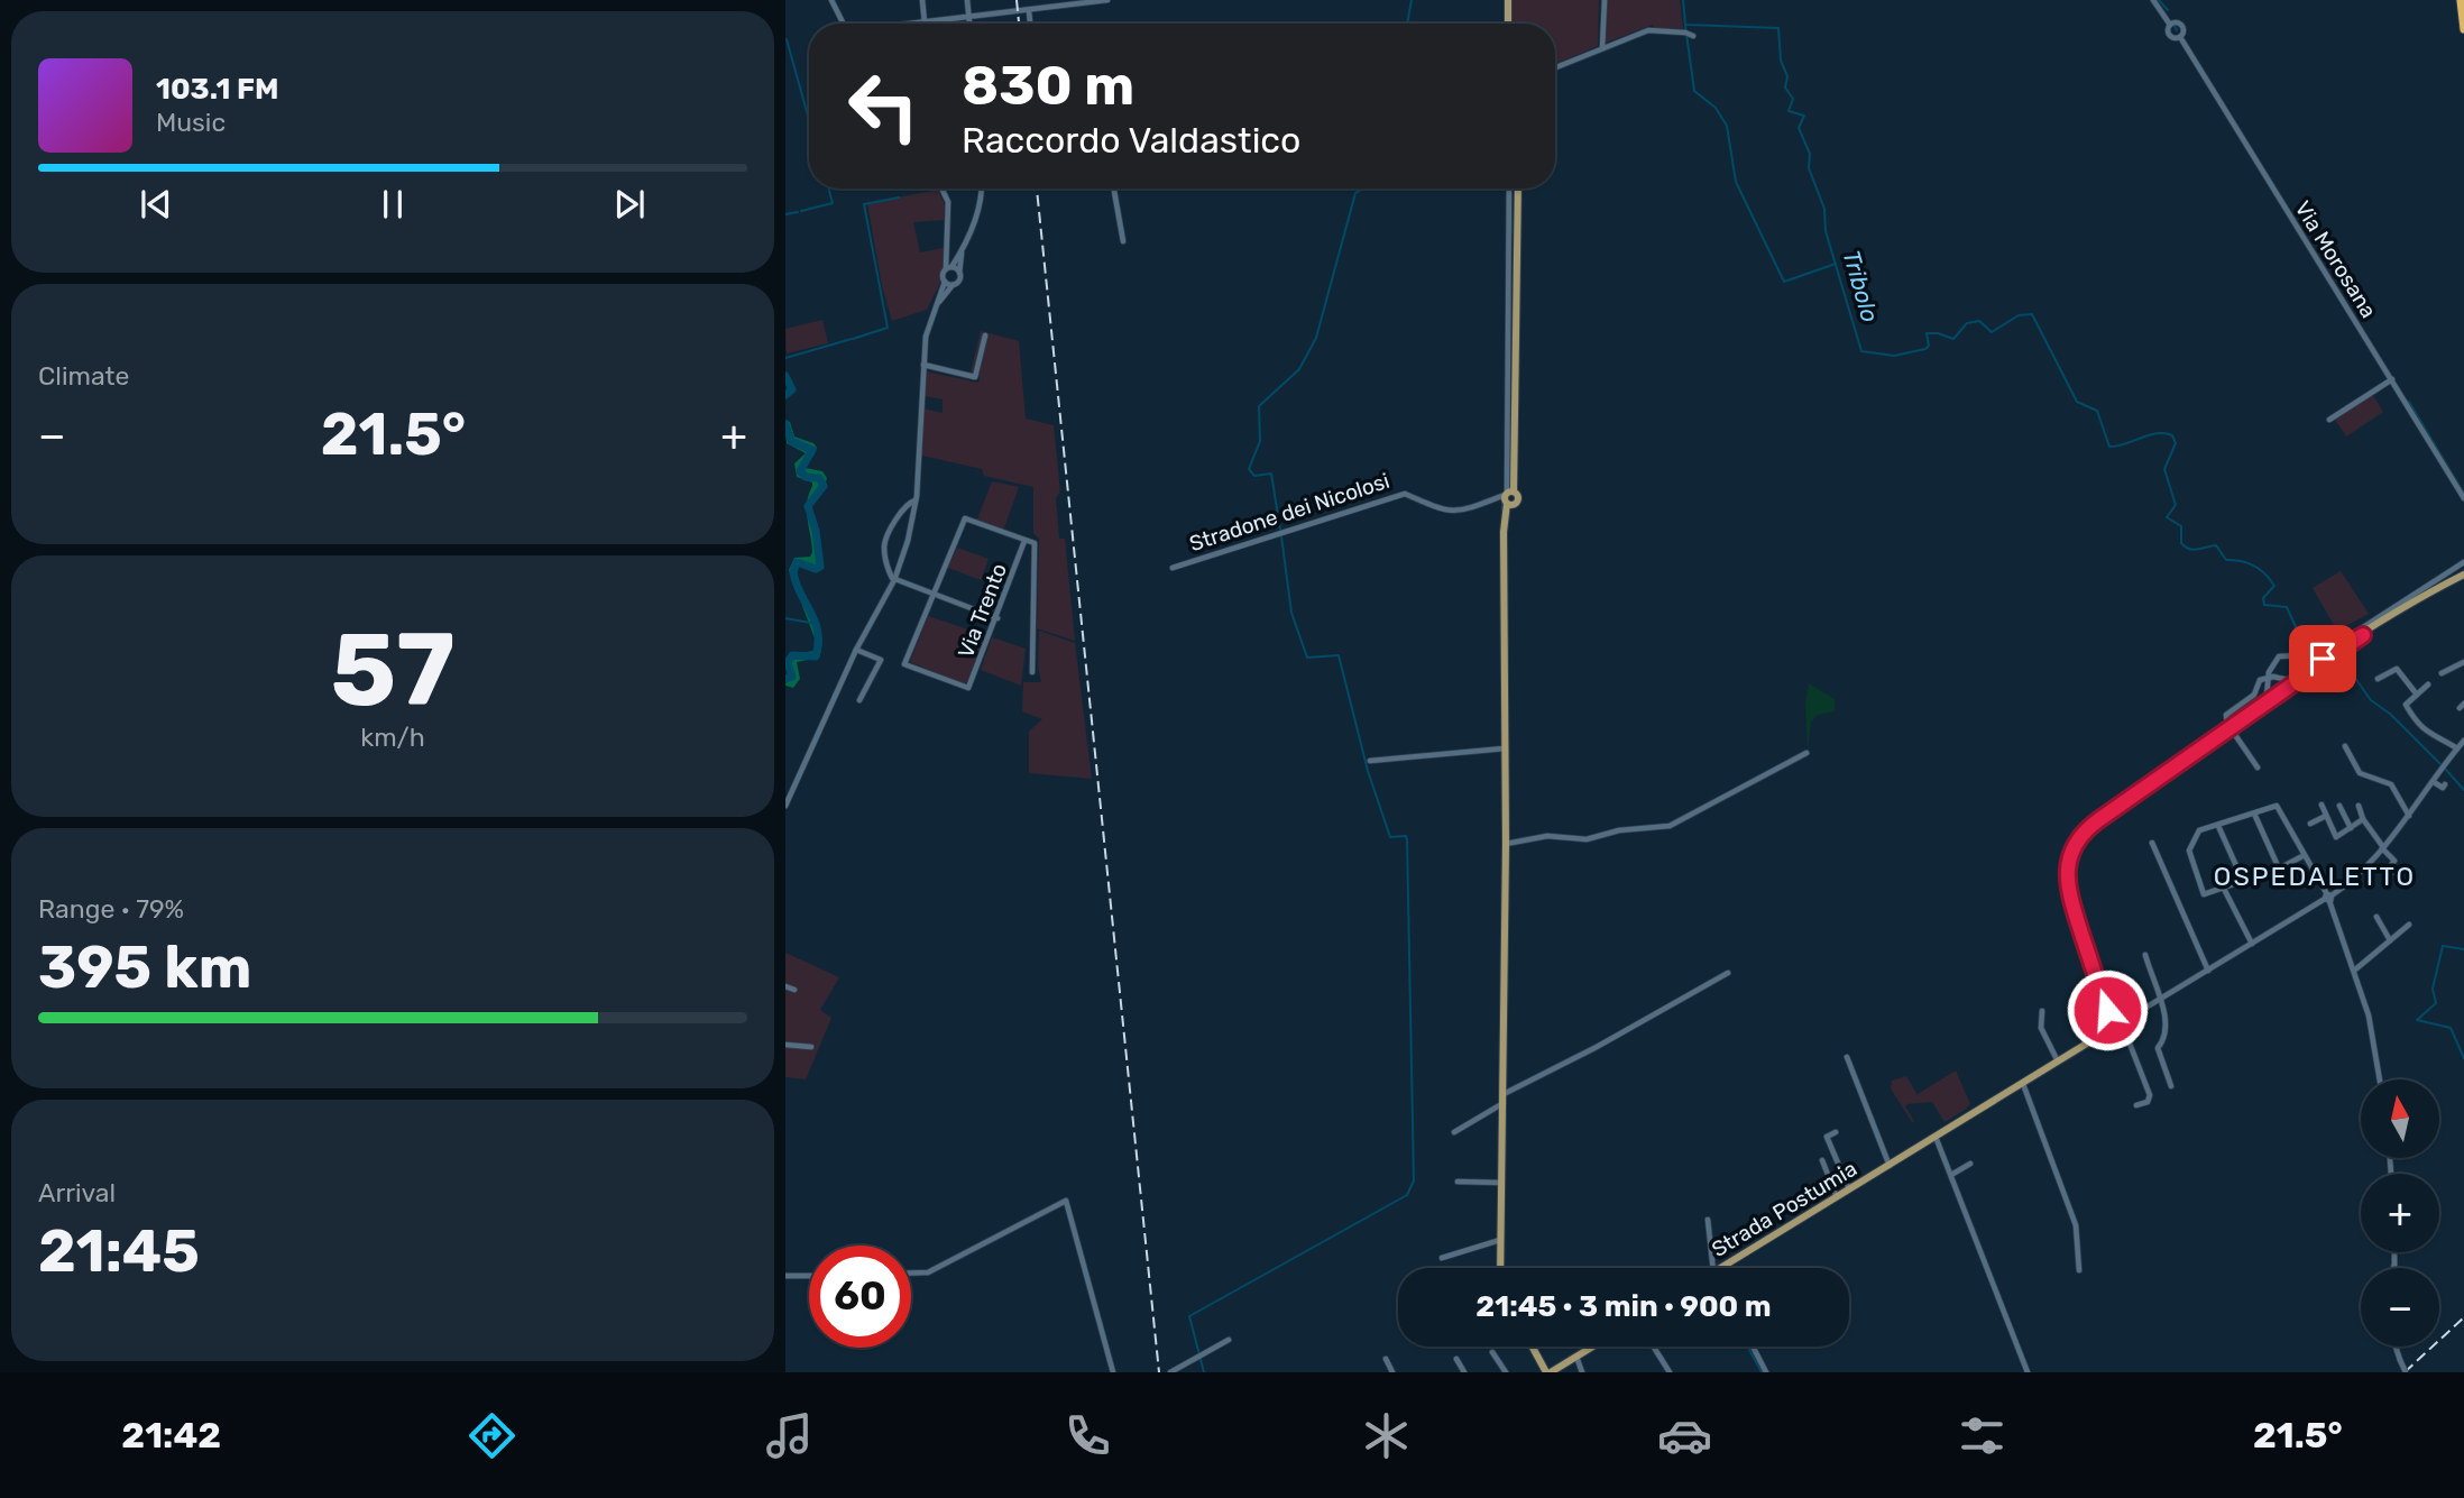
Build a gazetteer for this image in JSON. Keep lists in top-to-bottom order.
{
  "streets": {
    "main road": ["Strada Postumia"],
    "street": ["Via Morosana", "Stradone dei Nicolosi", "Via Trento"]
  },
  "districts": ["OSPEDALETTO"],
  "water": ["Tribolo"],
  "north": "top",
  "page": {
    "turn": ["830 m", "Raccordo Valdastico"],
    "song": ["103.1 FM", "Music"],
    "tile": [
      "Climate",
      ["57", "km/h"],
      ["Range · 79%", "395 km"],
      ["Arrival", "21:45"]
    ],
    "heat": ["−", "21.5°", "+"],
    "map_buttons": ["+", "−"],
    "limit": "60",
    "trip": "21:45 · 3 min · 900 m",
    "tabs": ["21:42", "21.5°"]
  }
}
